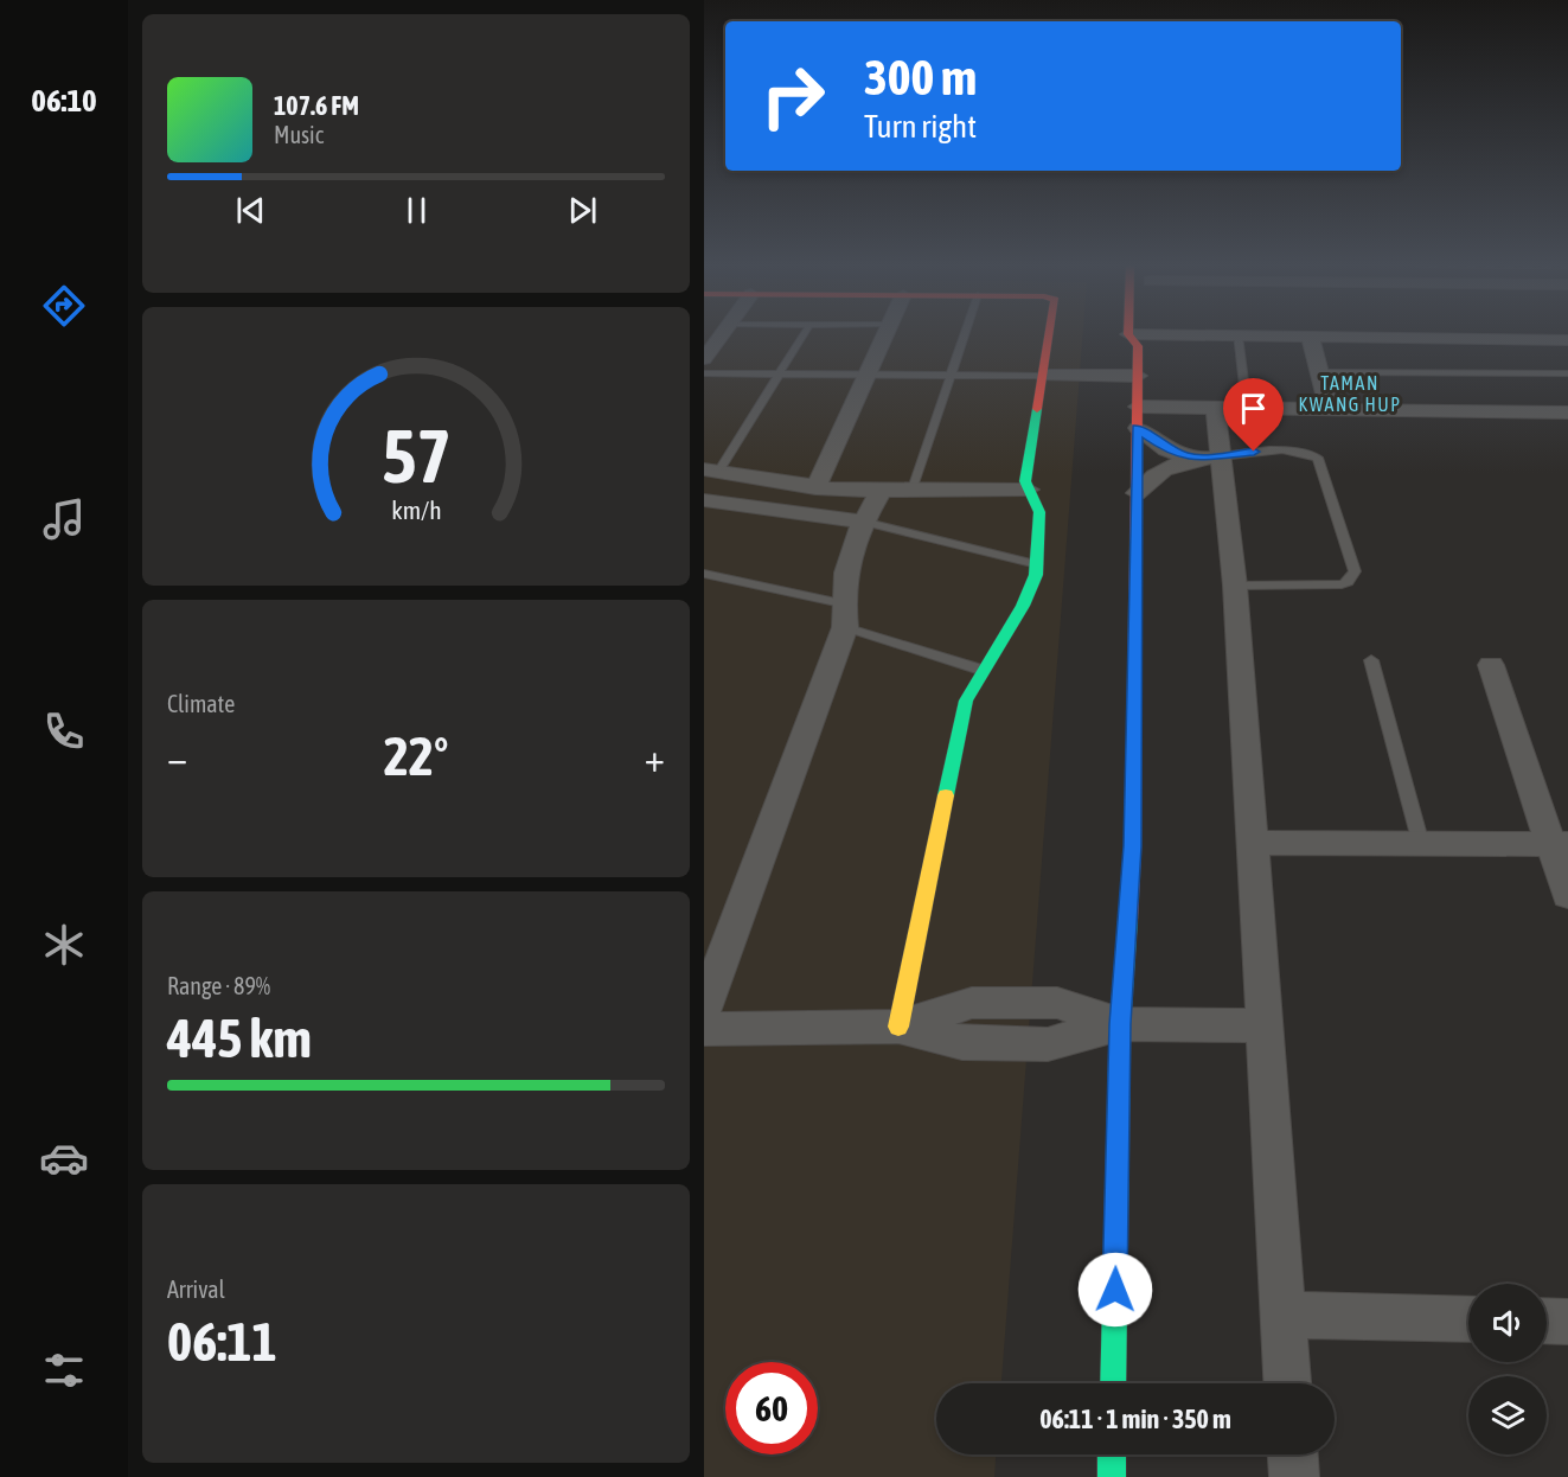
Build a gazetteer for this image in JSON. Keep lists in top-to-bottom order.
{
  "districts": ["TAMAN KWANG HUP"],
  "page": {
    "tabs": "06:10",
    "turn": ["300 m", "Turn right"],
    "song": ["107.6 FM", "Music"],
    "tile": [
      "Climate",
      ["Range · 89%", "445 km"],
      ["Arrival", "06:11"]
    ],
    "heat": ["−", "22°", "+"],
    "limit": "60",
    "trip": "06:11 · 1 min · 350 m",
    "gauge": ["57", "km/h"]
  }
}
